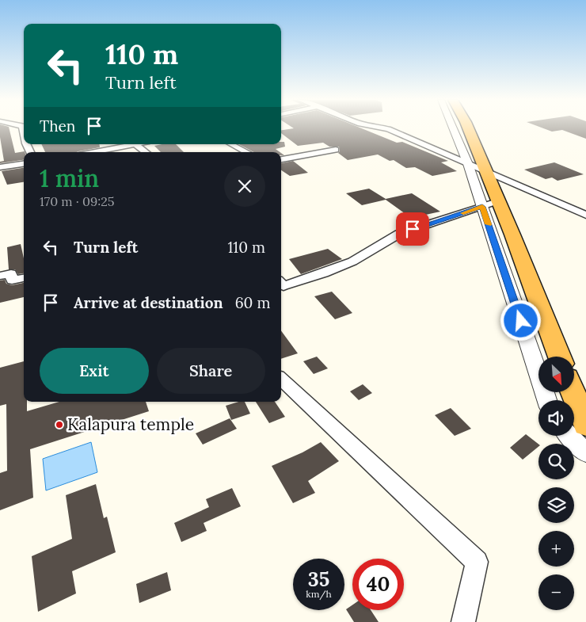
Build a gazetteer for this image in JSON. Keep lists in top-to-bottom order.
{
  "places": ["Kalapura temple"],
  "north": "bottom right",
  "page": {
    "turn": ["110 m", "Turn left"],
    "then": "Then",
    "heading": ["1 min", "170 m · 09:25"],
    "list": [
      {
        "name": "Turn left",
        "value": "110 m"
      },
      {
        "name": "Arrive at destination",
        "value": "60 m"
      }
    ],
    "buttons": ["Exit", "Share"],
    "map_buttons": ["+", "−"],
    "speed": "35 km/h",
    "limit": "40"
  }
}
